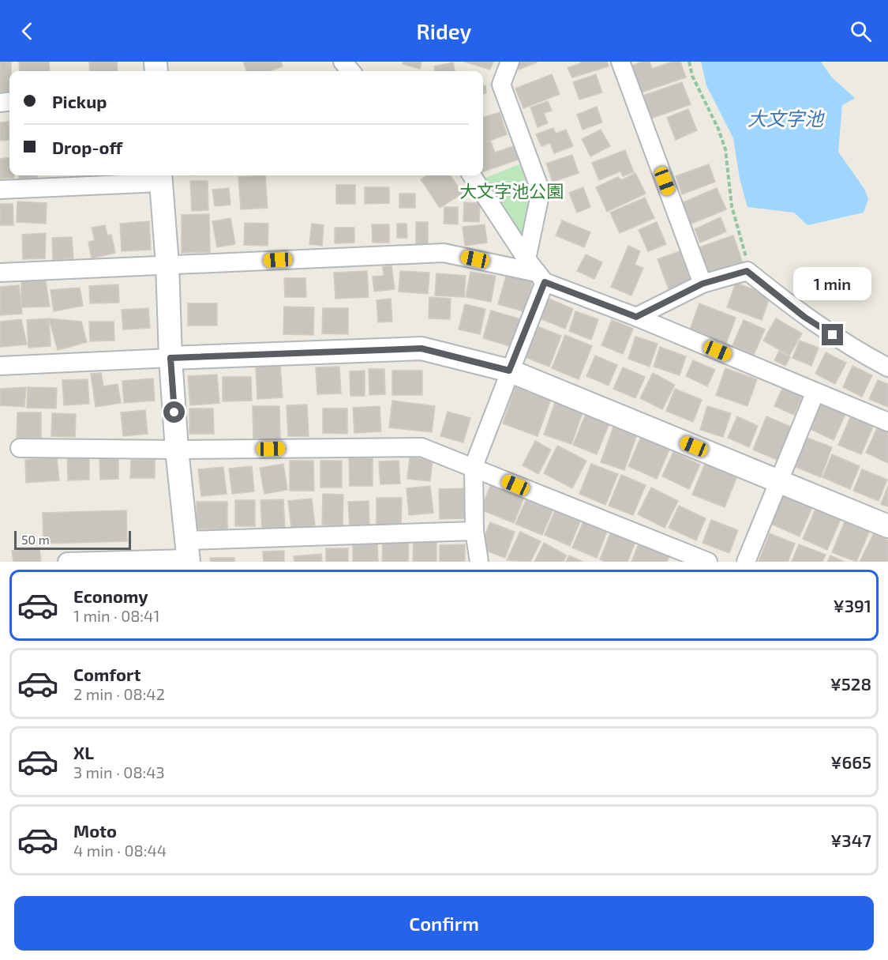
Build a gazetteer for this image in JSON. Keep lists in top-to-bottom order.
{
  "water": ["大文字池"],
  "parks": ["大文字池公園"],
  "scale_bar": "50 m",
  "page": {
    "header": "Ridey",
    "banner": ["Pickup", "Drop-off"],
    "bubble": "1 min",
    "scale": "50 m",
    "list": [
      {
        "name": "Economy",
        "note": "1 min · 08:41",
        "value": "¥391"
      },
      {
        "name": "Comfort",
        "note": "2 min · 08:42",
        "value": "¥528"
      },
      {
        "name": "XL",
        "note": "3 min · 08:43",
        "value": "¥665"
      },
      {
        "name": "Moto",
        "note": "4 min · 08:44",
        "value": "¥347"
      }
    ],
    "buttons": "Confirm"
  }
}
